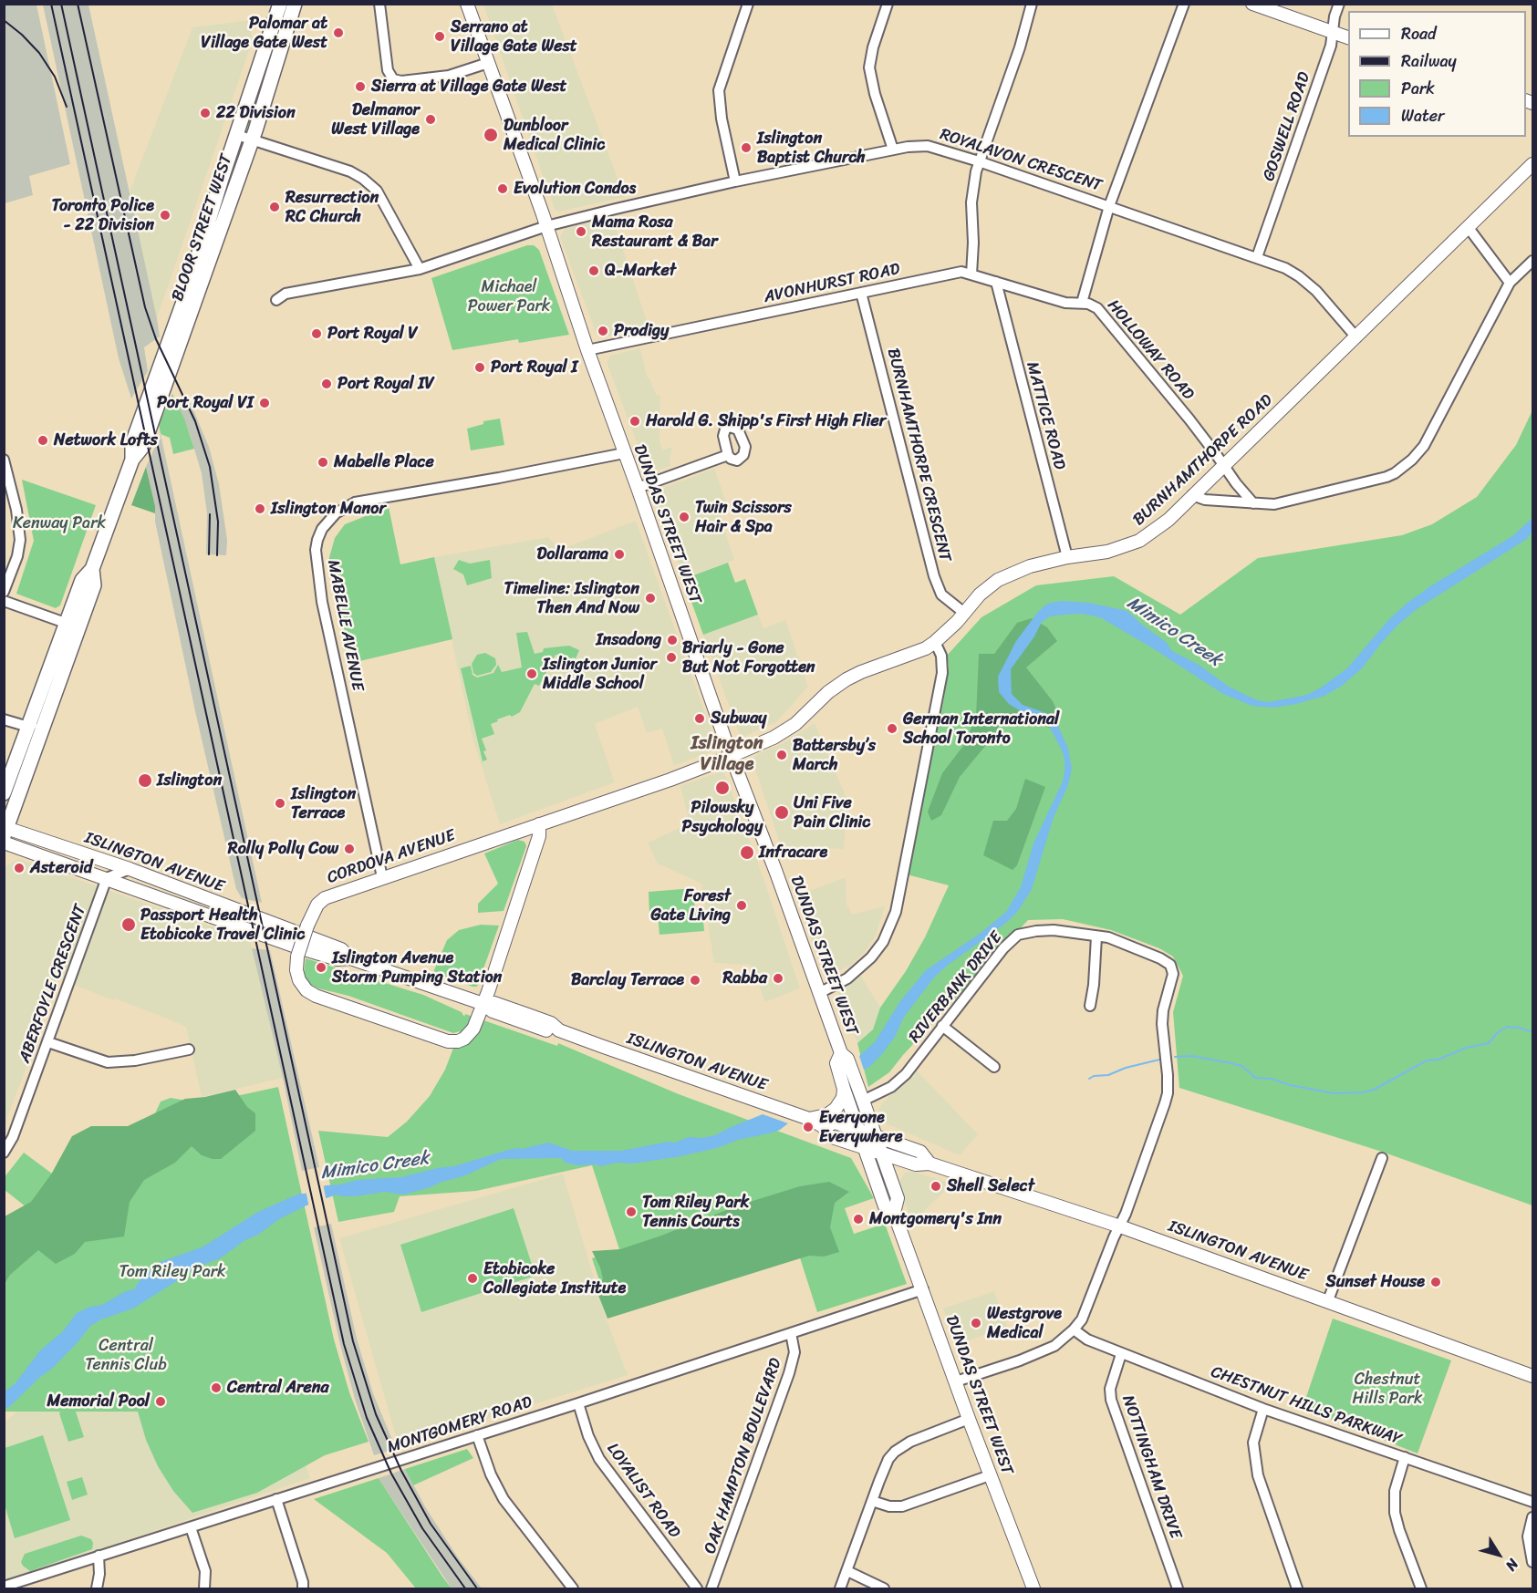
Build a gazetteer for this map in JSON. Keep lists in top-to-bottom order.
{
  "streets": {
    "main road": [
      "BLOOR STREET WEST",
      "BURNHAMTHORPE ROAD",
      "DUNDAS STREET WEST",
      "CORDOVA AVENUE",
      "ISLINGTON AVENUE"
    ],
    "street": [
      "GOSWELL ROAD",
      "ROYALAVON CRESCENT",
      "AVONHURST ROAD",
      "HOLLOWAY ROAD",
      "MATTICE ROAD",
      "BURNHAMTHORPE CRESCENT",
      "MABELLE AVENUE",
      "ABERFOYLE CRESCENT",
      "RIVERBANK DRIVE",
      "CHESTNUT HILLS PARKWAY",
      "MONTGOMERY ROAD",
      "OAK HAMPTON BOULEVARD",
      "NOTTINGHAM DRIVE",
      "LOYALIST ROAD"
    ]
  },
  "crossings": [
    ["GOSWELL ROAD", "ROYALAVON CRESCENT"],
    ["ROYALAVON CRESCENT", "HOLLOWAY ROAD"],
    ["ROYALAVON CRESCENT", "BURNHAMTHORPE ROAD"],
    ["ROYALAVON CRESCENT", "DUNDAS STREET WEST"],
    ["BLOOR STREET WEST", "ISLINGTON AVENUE"],
    ["AVONHURST ROAD", "HOLLOWAY ROAD"],
    ["AVONHURST ROAD", "MATTICE ROAD"],
    ["AVONHURST ROAD", "BURNHAMTHORPE CRESCENT"],
    ["AVONHURST ROAD", "DUNDAS STREET WEST"],
    ["HOLLOWAY ROAD", "BURNHAMTHORPE ROAD"],
    ["MATTICE ROAD", "BURNHAMTHORPE ROAD"],
    ["BURNHAMTHORPE CRESCENT", "BURNHAMTHORPE ROAD"],
    ["BURNHAMTHORPE ROAD", "DUNDAS STREET WEST"],
    ["BURNHAMTHORPE ROAD", "CORDOVA AVENUE"],
    ["DUNDAS STREET WEST", "MABELLE AVENUE"],
    ["DUNDAS STREET WEST", "CORDOVA AVENUE"],
    ["DUNDAS STREET WEST", "ISLINGTON AVENUE"],
    ["DUNDAS STREET WEST", "RIVERBANK DRIVE"],
    ["DUNDAS STREET WEST", "MONTGOMERY ROAD"],
    ["MABELLE AVENUE", "CORDOVA AVENUE"],
    ["CORDOVA AVENUE", "ISLINGTON AVENUE"],
    ["ISLINGTON AVENUE", "ABERFOYLE CRESCENT"],
    ["ISLINGTON AVENUE", "RIVERBANK DRIVE"],
    ["CHESTNUT HILLS PARKWAY", "NOTTINGHAM DRIVE"],
    ["MONTGOMERY ROAD", "OAK HAMPTON BOULEVARD"],
    ["MONTGOMERY ROAD", "LOYALIST ROAD"]
  ],
  "districts": ["Islington Village"],
  "water": ["Mimico Creek"],
  "parks": [
    "Michael Power Park",
    "Kenway Park",
    "Tom Riley Park",
    "Central Tennis Club",
    "Chestnut Hills Park"
  ],
  "places": [
    "Palomar at Village Gate West",
    "Serrano at Village Gate West",
    "Sierra at Village Gate West",
    "22 Division",
    "Delmanor West Village",
    "Dunbloor Medical Clinic",
    "Islington Baptist Church",
    "Evolution Condos",
    "Resurrection RC Church",
    "Toronto Police - 22 Division",
    "Mama Rosa Restaurant & Bar",
    "Q-Market",
    "Prodigy",
    "Port Royal V",
    "Port Royal I",
    "Port Royal IV",
    "Port Royal VI",
    "Harold G. Shipp's First High Flier",
    "Network Lofts",
    "Mabelle Place",
    "Islington Manor",
    "Twin Scissors Hair & Spa",
    "Dollarama",
    "Timeline: Islington Then And Now",
    "Insadong",
    "Briarly - Gone But Not Forgotten",
    "Islington Junior Middle School",
    "Subway",
    "German International School Toronto",
    "Battersby’s March",
    "Islington",
    "Pilowsky Psychology",
    "Islington Terrace",
    "Uni Five Pain Clinic",
    "Rolly Polly Cow",
    "Infracare",
    "Asteroid",
    "Forest Gate Living",
    "Passport Health Etobicoke Travel Clinic",
    "Islington Avenue Storm Pumping Station",
    "Rabba",
    "Barclay Terrace",
    "Everyone Everywhere",
    "Shell Select",
    "Tom Riley Park Tennis Courts",
    "Montgomery's Inn",
    "Etobicoke Collegiate Institute",
    "Sunset House",
    "Westgrove Medical",
    "Central Arena",
    "Memorial Pool"
  ],
  "legend": [
    "Road",
    "Railway",
    "Park",
    "Water"
  ],
  "north": "bottom right"
}
